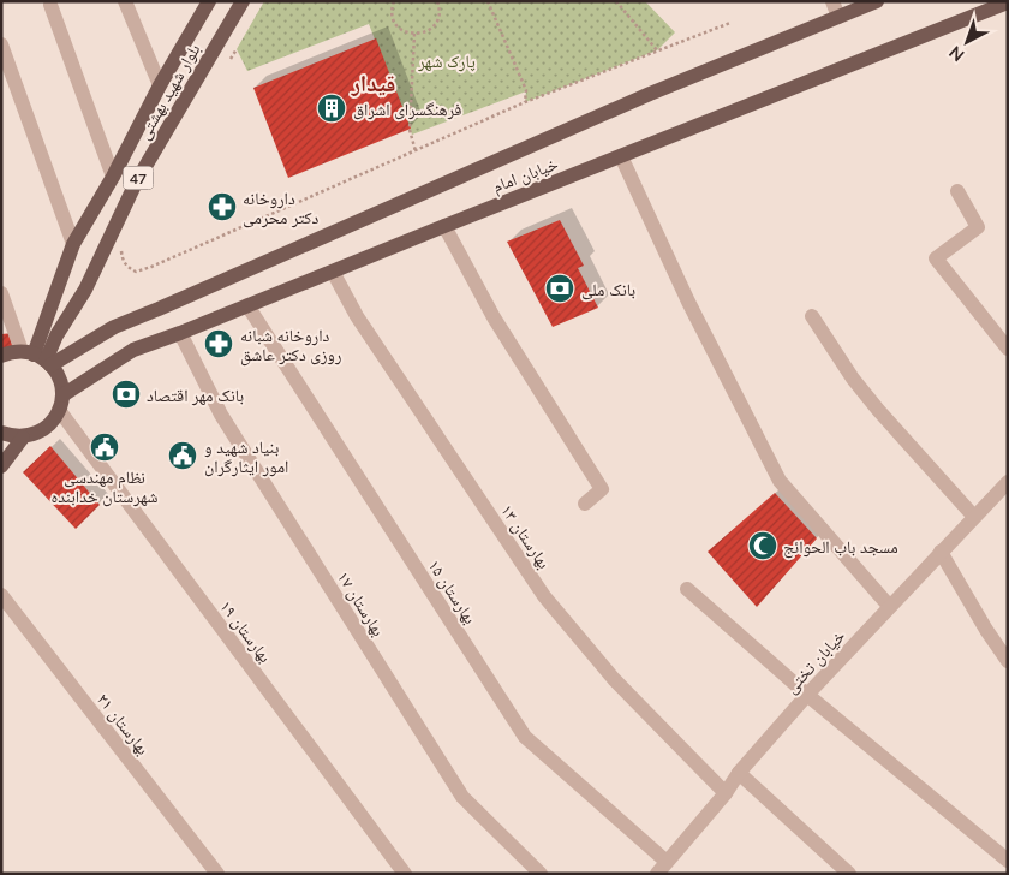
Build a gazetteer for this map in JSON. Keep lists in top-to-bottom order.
{
  "streets": {
    "main road": ["بلوار شهید بهشتی", "خیابان امام", "47"],
    "street": [
      "بهارستان ۱۳",
      "بهارستان ۱۵",
      "بهارستان ۱۷",
      "بهارستان ۱۹",
      "خیابان تختی",
      "بهارستان ۲۱"
    ]
  },
  "crossings": [
    ["بلوار شهید بهشتی", "خیابان امام"],
    ["خیابان امام", "بهارستان ۱۳"],
    ["خیابان امام", "بهارستان ۱۵"],
    ["خیابان امام", "بهارستان ۱۷"],
    ["خیابان امام", "بهارستان ۱۹"],
    ["بهارستان ۱۳", "خیابان تختی"],
    ["بهارستان ۱۵", "خیابان تختی"]
  ],
  "districts": ["قیدار"],
  "parks": ["پارک شهر"],
  "places": {
    "building": ["فرهنگسرای اشراق"],
    "pharmacy": ["داروخانه دکتر محرمی", "داروخانه شبانه روزی دکتر عاشق"],
    "bank": ["بانک ملی", "بانک مهر اقتصاد"],
    "public building": ["نظام مهندسی شهرستان خدابنده", "بنیاد شهید و امور ایثارگران"],
    "mosque": ["مسجد باب الحوائج"]
  },
  "north": "bottom left"
}
